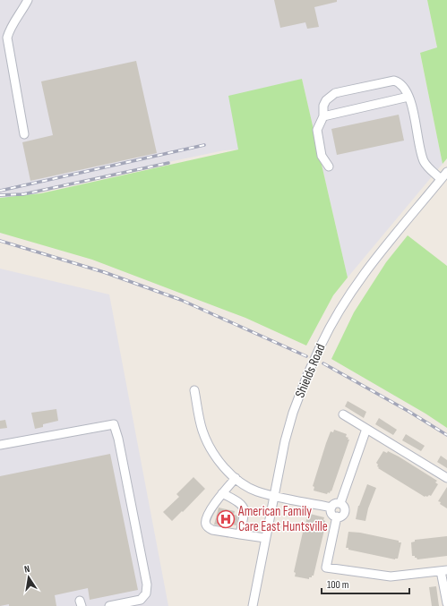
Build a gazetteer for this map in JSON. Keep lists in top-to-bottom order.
{
  "streets": {
    "street": ["Shields Road"]
  },
  "places": {
    "hospital": ["American Family Care East Huntsville"]
  },
  "scale_bar": "100 m",
  "north": "top"
}
